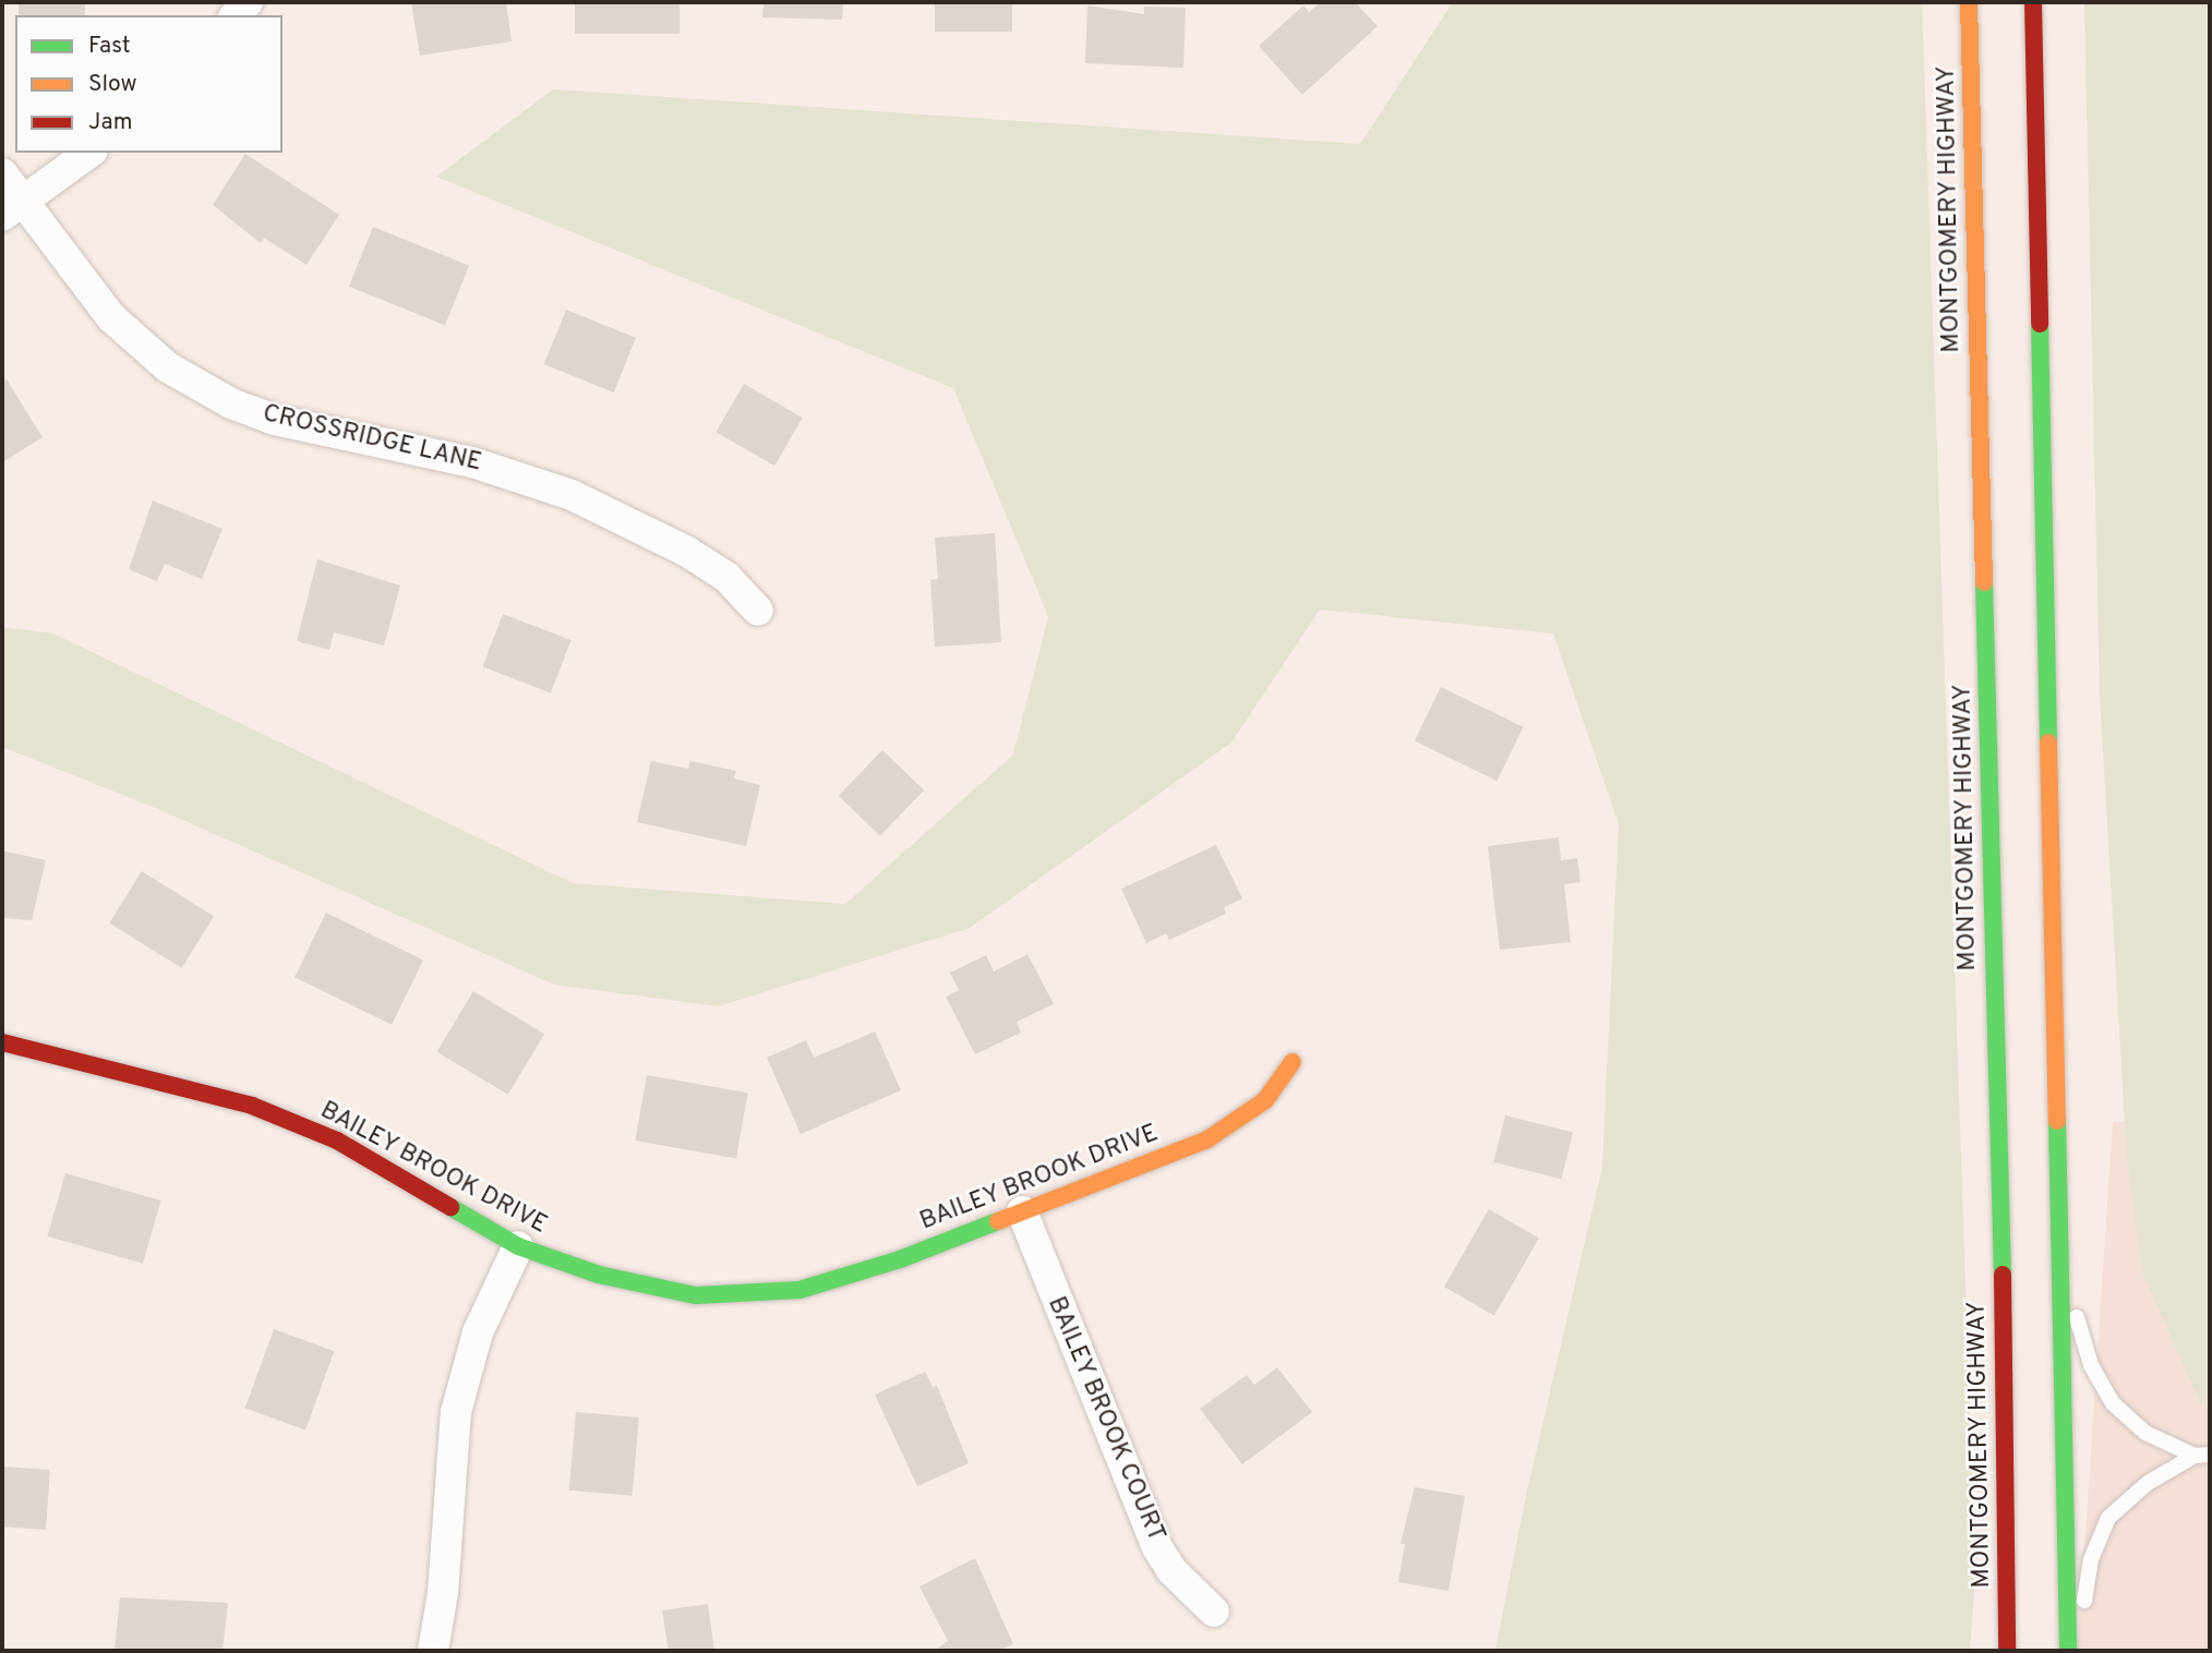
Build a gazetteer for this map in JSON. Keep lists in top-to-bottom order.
{
  "streets": {
    "main road": ["MONTGOMERY HIGHWAY", "BAILEY BROOK DRIVE"],
    "street": ["CROSSRIDGE LANE", "BAILEY BROOK COURT"]
  },
  "crossings": [
    ["BAILEY BROOK DRIVE", "BAILEY BROOK COURT"]
  ],
  "legend": ["Fast", "Slow", "Jam"]
}
